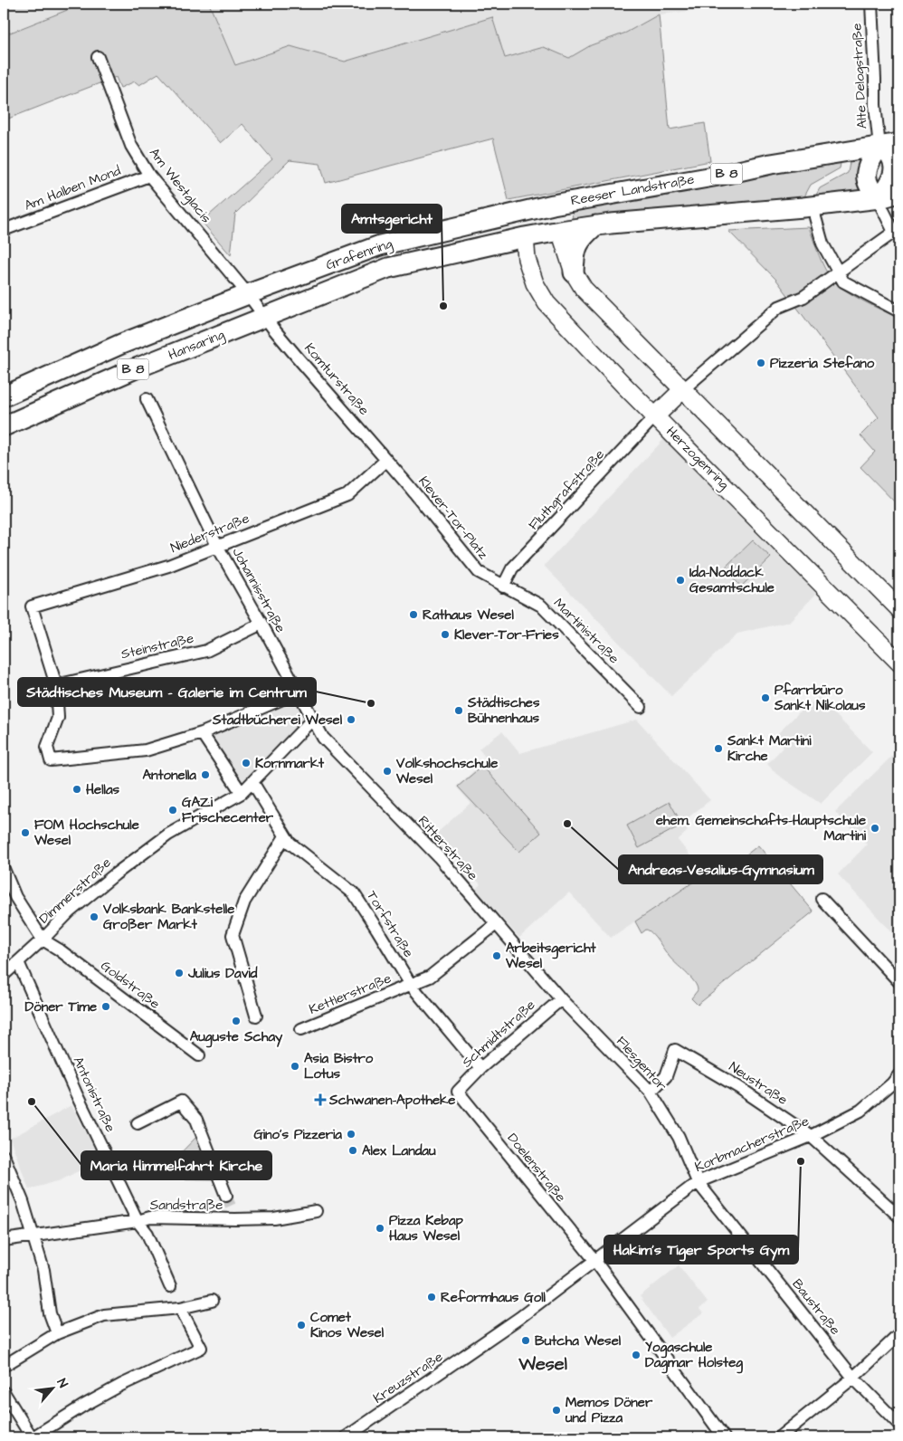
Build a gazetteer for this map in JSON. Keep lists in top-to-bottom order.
{
  "streets": {
    "main road": [
      "B 8",
      "Reeser Landstraße",
      "Grafenring",
      "Hansaring",
      "Herzogenring"
    ],
    "street": [
      "Alte Delogstraße",
      "Am Westglacis",
      "Am Halben Mond",
      "Komturstraße",
      "Fluthgrafstraße",
      "Klever-Tor-Platz",
      "Niederstraße",
      "Johannisstraße",
      "Martinistraße",
      "Steinstraße",
      "Ritterstraße",
      "Dimmerstraße",
      "Torfstraße",
      "Goldstraße",
      "Kettlerstraße",
      "Schmidtstraße",
      "Flesgentor",
      "Neustraße",
      "Antonistraße",
      "Korbmacherstraße",
      "Doelenstraße",
      "Sandstraße",
      "Baustraße",
      "Kreuzstraße"
    ]
  },
  "crossings": [
    ["Alte Delogstraße", "Reeser Landstraße"],
    ["Am Westglacis", "Am Halben Mond"],
    ["Am Westglacis", "Grafenring"],
    ["Am Westglacis", "Hansaring"],
    ["Am Westglacis", "Komturstraße"],
    ["Reeser Landstraße", "Grafenring"],
    ["Grafenring", "Hansaring"],
    ["Grafenring", "Komturstraße"],
    ["Grafenring", "Herzogenring"],
    ["Hansaring", "Komturstraße"],
    ["Komturstraße", "Klever-Tor-Platz"],
    ["Komturstraße", "Niederstraße"],
    ["Herzogenring", "Fluthgrafstraße"],
    ["Fluthgrafstraße", "Klever-Tor-Platz"],
    ["Fluthgrafstraße", "Martinistraße"],
    ["Klever-Tor-Platz", "Niederstraße"],
    ["Klever-Tor-Platz", "Martinistraße"],
    ["Niederstraße", "Johannisstraße"],
    ["Niederstraße", "Steinstraße"],
    ["Johannisstraße", "Steinstraße"],
    ["Johannisstraße", "Ritterstraße"],
    ["Ritterstraße", "Kettlerstraße"],
    ["Ritterstraße", "Schmidtstraße"],
    ["Ritterstraße", "Flesgentor"],
    ["Dimmerstraße", "Goldstraße"],
    ["Dimmerstraße", "Antonistraße"],
    ["Torfstraße", "Kettlerstraße"],
    ["Torfstraße", "Schmidtstraße"],
    ["Schmidtstraße", "Flesgentor"],
    ["Schmidtstraße", "Doelenstraße"],
    ["Flesgentor", "Neustraße"],
    ["Flesgentor", "Korbmacherstraße"],
    ["Flesgentor", "Baustraße"],
    ["Neustraße", "Korbmacherstraße"],
    ["Antonistraße", "Sandstraße"],
    ["Korbmacherstraße", "Doelenstraße"],
    ["Korbmacherstraße", "Baustraße"],
    ["Korbmacherstraße", "Kreuzstraße"]
  ],
  "districts": ["Wesel"],
  "places": {
    "other": [
      "Amtsgericht",
      "Pizzeria Stefano",
      "Ida-Noddack Gesamtschule",
      "Rathaus Wesel",
      "Klever-Tor-Fries",
      "Pfarrbüro Sankt Nikolaus",
      "Städtisches Museum - Galerie im Centrum",
      "Städtisches Bühnenhaus",
      "Stadtbücherei Wesel",
      "Sankt Martini Kirche",
      "Kornmarkt",
      "Volkshochschule Wesel",
      "Antonella",
      "Hellas",
      "GAZi Frischecenter",
      "Andreas-Vesalius-Gymnasium",
      "ehem. Gemeinschafts-Hauptschule Martini",
      "FOM Hochschule Wesel",
      "Volksbank Bankstelle Großer Markt",
      "Arbeitsgericht Wesel",
      "Julius David",
      "Döner Time",
      "Auguste Schay",
      "Asia Bistro Lotus",
      "Maria Himmelfahrt Kirche",
      "Gino's Pizzeria",
      "Alex Landau",
      "Hakim's Tiger Sports Gym",
      "Pizza Kebap Haus Wesel",
      "Reformhaus Goll",
      "Comet Kinos Wesel",
      "Butcha Wesel",
      "Yogaschule Dagmar Holsteg",
      "Memos Döner und Pizza"
    ],
    "health": ["Schwanen-Apotheke"]
  },
  "north": "top right"
}
